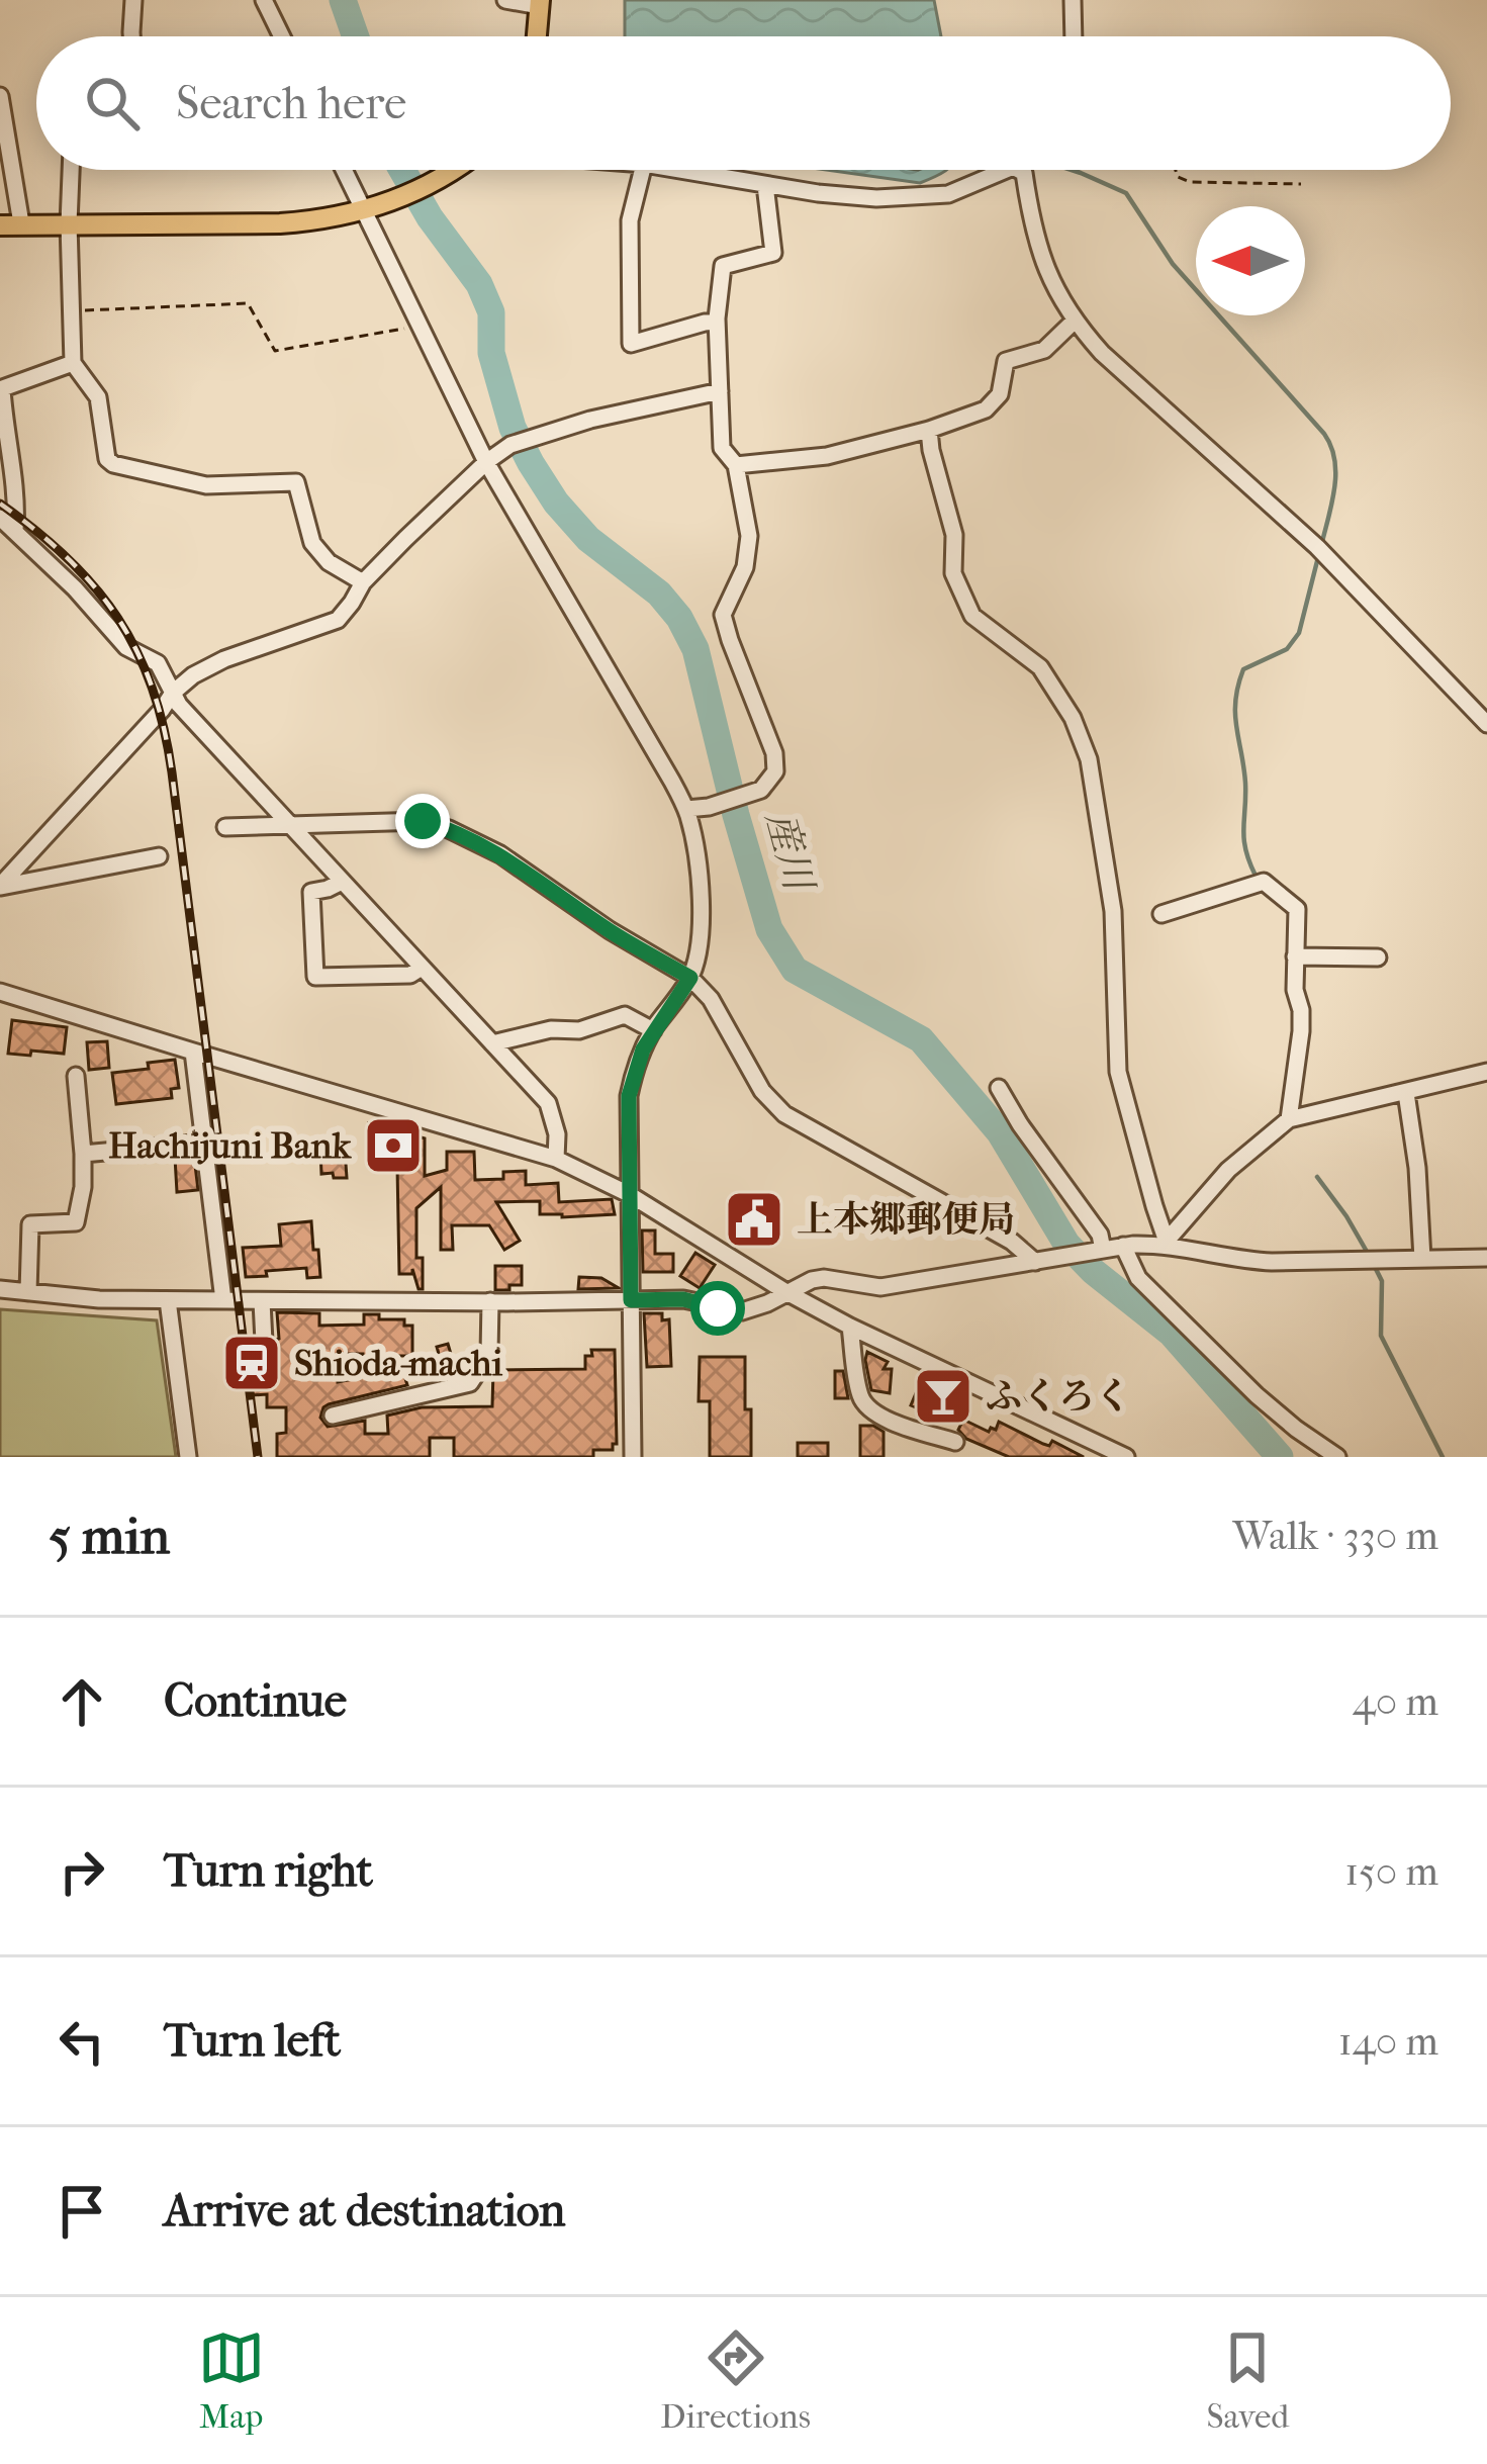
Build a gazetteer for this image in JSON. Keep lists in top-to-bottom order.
{
  "water": ["産川"],
  "places": {
    "bank": ["Hachijuni Bank"],
    "public building": ["上本郷郵便局"],
    "station": ["Shioda-machi"],
    "bar": ["ふくろく"]
  },
  "north": "left",
  "page": {
    "search": "Search here",
    "heading": ["5 min", "Walk · 330 m"],
    "list": [
      ["Continue", "40 m"],
      ["Turn right", "150 m"],
      ["Turn left", "140 m"],
      "Arrive at destination"
    ],
    "nav": ["Map", "Directions", "Saved"]
  }
}
